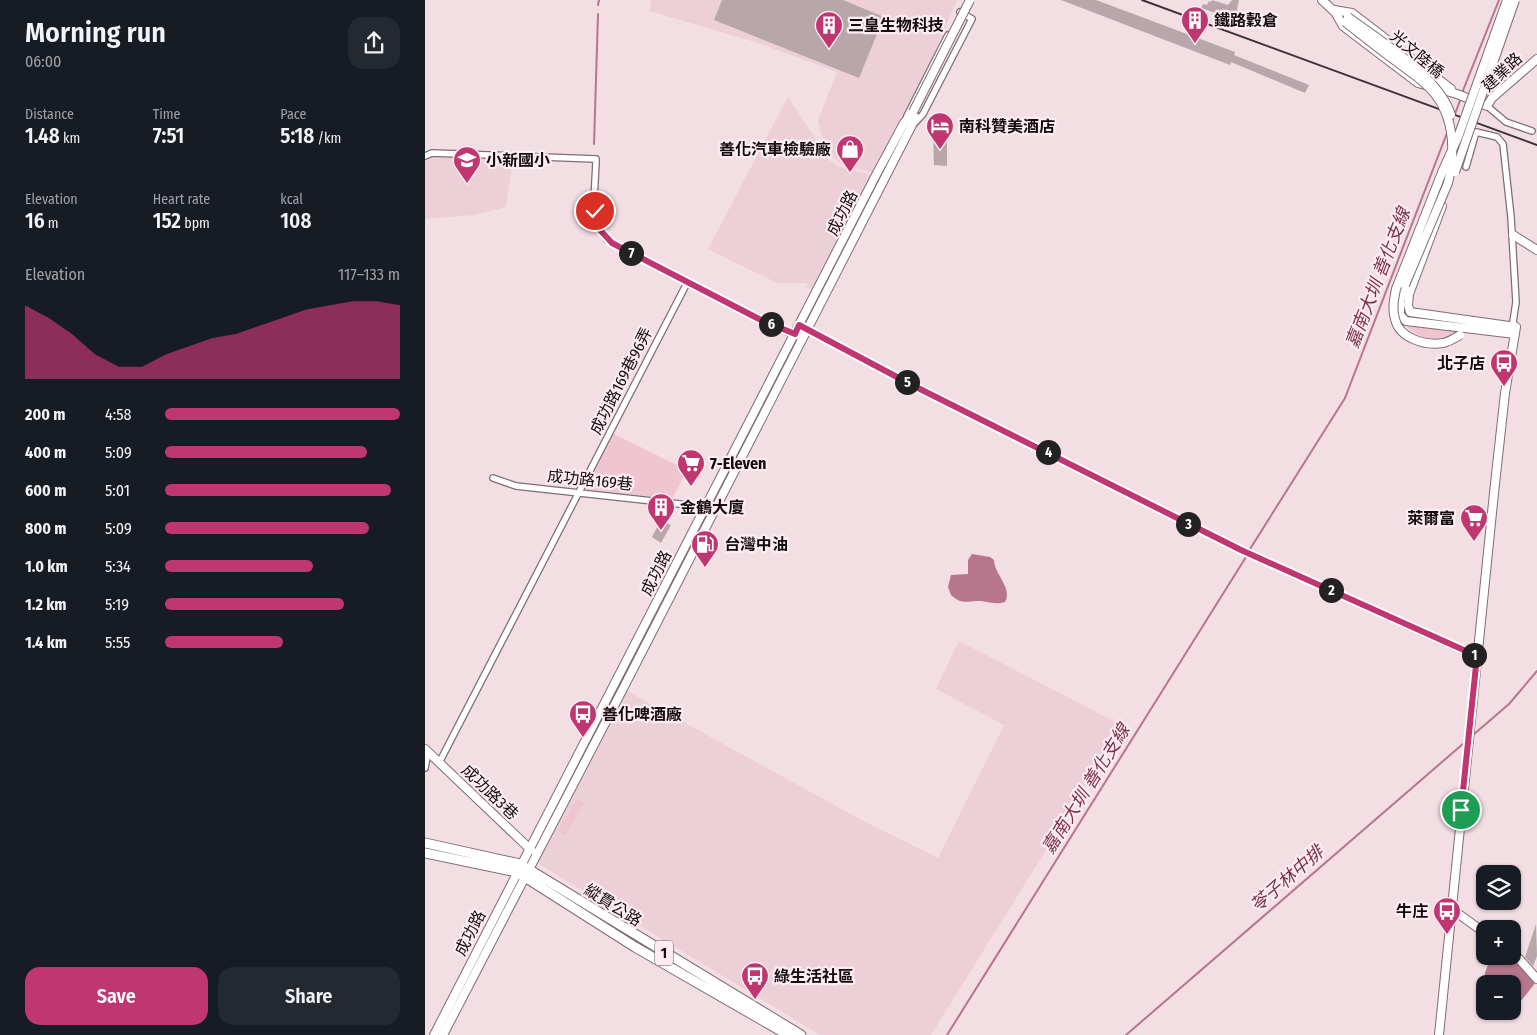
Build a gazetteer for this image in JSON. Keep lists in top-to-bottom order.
{
  "streets": {
    "main road": ["縱貫公路", "1"],
    "street": [
      "光文陸橋",
      "建業路",
      "成功路",
      "成功路169巷96弄",
      "成功路169巷",
      "成功路3巷"
    ]
  },
  "crossings": [
    ["成功路", "成功路169巷"],
    ["成功路", "成功路3巷"],
    ["成功路", "縱貫公路"],
    ["成功路169巷96弄", "成功路169巷"],
    ["成功路169巷96弄", "成功路3巷"]
  ],
  "water": ["嘉南大圳 善化支線", "苓子林中排"],
  "places": {
    "building": ["鐵路穀倉", "三皇生物科技", "金鶴大廈"],
    "hotel": ["南科贊美酒店"],
    "shop": ["善化汽車檢驗廠"],
    "school or university": ["小新國小"],
    "bus stop": [
      "北子店",
      "善化啤酒廠",
      "牛庄",
      "綠生活社區"
    ],
    "supermarket": ["7-Eleven", "萊爾富"],
    "fuel station": ["台灣中油"]
  },
  "page": {
    "heading": ["Morning run", "06:00"],
    "stats": [
      ["Distance", "1.48 km"],
      ["Time", "7:51"],
      ["Pace", "5:18 /km"],
      ["Elevation", "16 m"],
      ["Heart rate", "152 bpm"],
      ["kcal", "108"]
    ],
    "pins": [
      "7",
      "6",
      "5",
      "4",
      "3",
      "2",
      "1"
    ],
    "chart": ["Elevation", "117–133 m"],
    "list": [
      {
        "name": "200 m",
        "note": "4:58"
      },
      {
        "name": "400 m",
        "note": "5:09"
      },
      {
        "name": "600 m",
        "note": "5:01"
      },
      {
        "name": "800 m",
        "note": "5:09"
      },
      {
        "name": "1.0 km",
        "note": "5:34"
      },
      {
        "name": "1.2 km",
        "note": "5:19"
      },
      {
        "name": "1.4 km",
        "note": "5:55"
      }
    ],
    "map_buttons": ["+", "−"],
    "buttons": ["Save", "Share"]
  }
}
